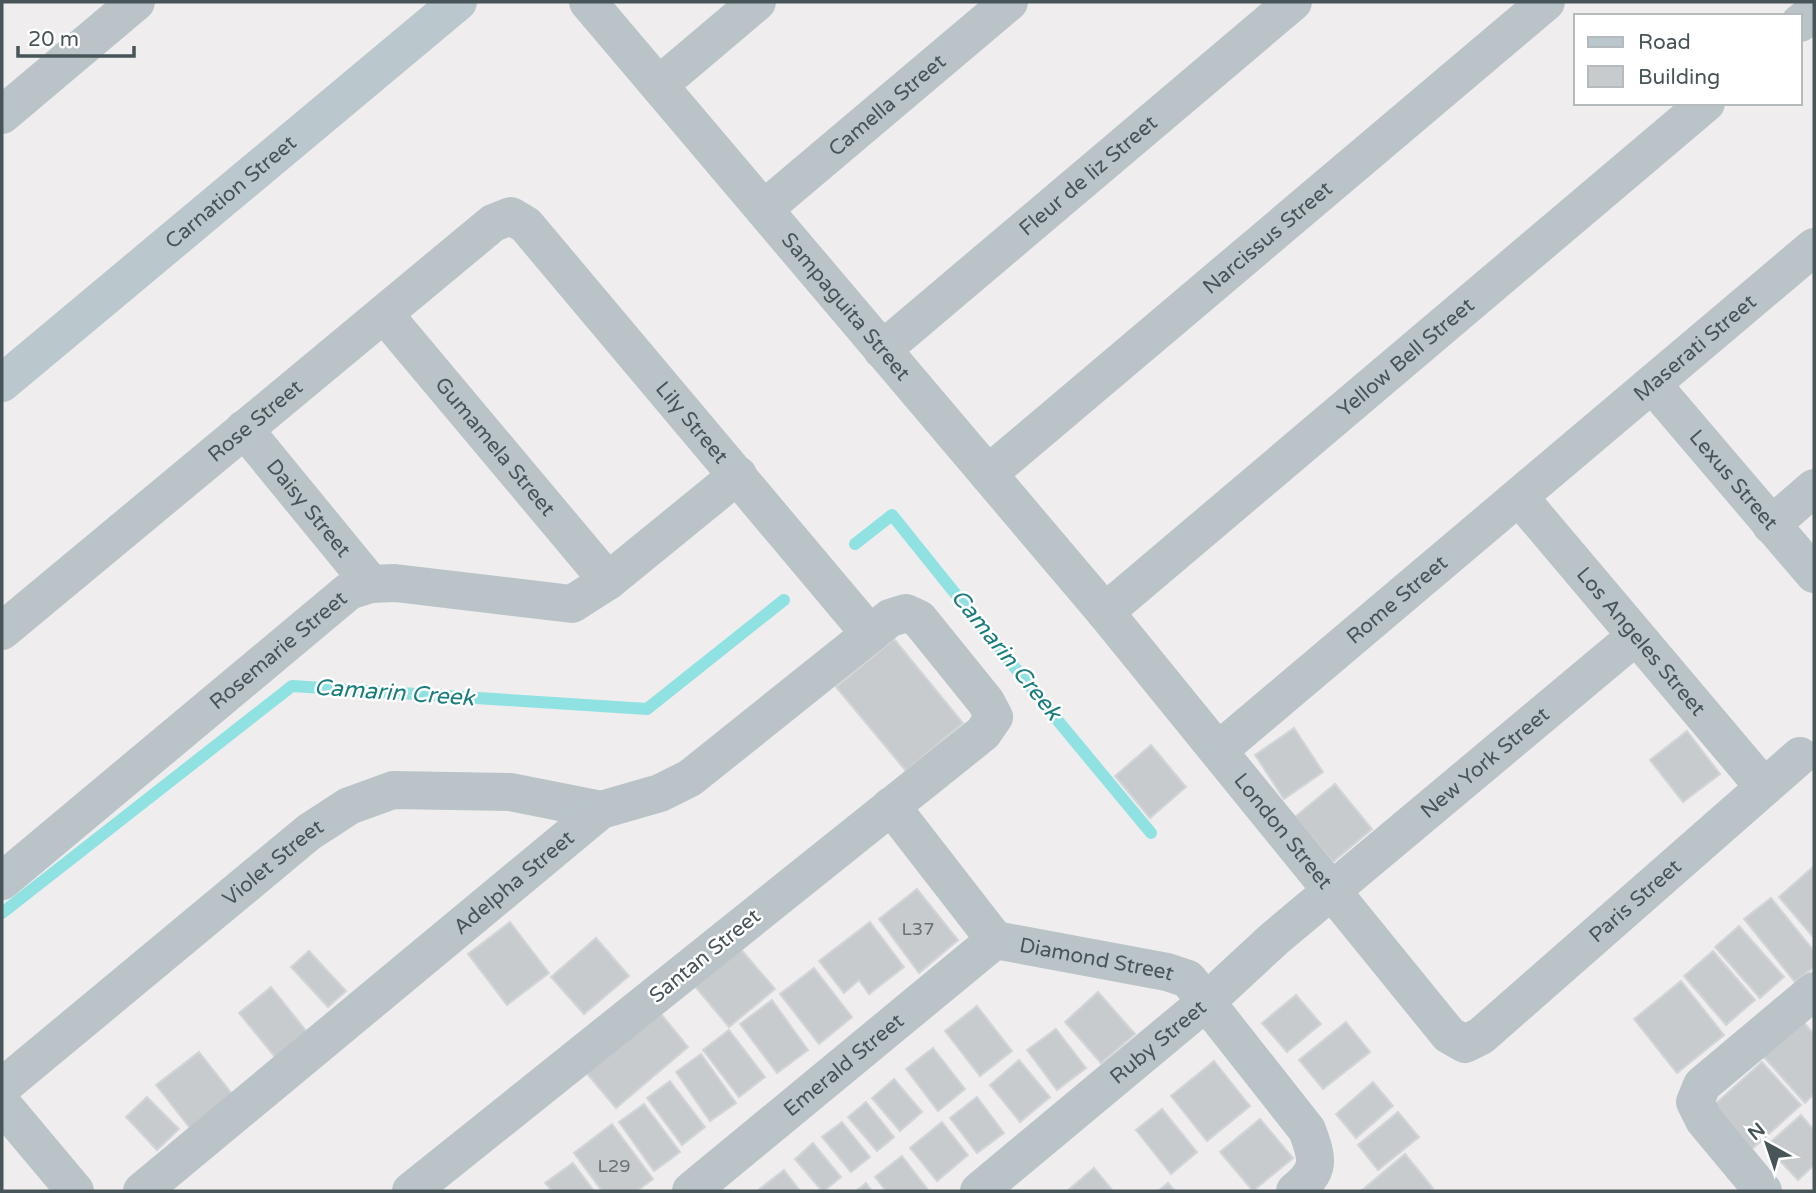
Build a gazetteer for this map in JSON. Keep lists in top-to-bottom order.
{
  "streets": {
    "street": [
      "Camella Street",
      "Fleur de liz Street",
      "Carnation Street",
      "Narcissus Street",
      "Sampaguita Street",
      "Maserati Street",
      "Yellow Bell Street",
      "Rose Street",
      "Lily Street",
      "Gumamela Street",
      "Lexus Street",
      "Daisy Street",
      "Rome Street",
      "Los Angeles Street",
      "Rosemarie Street",
      "New York Street",
      "London Street",
      "Violet Street",
      "Adelpha Street",
      "Paris Street",
      "Santan Street",
      "Diamond Street",
      "Ruby Street",
      "Emerald Street"
    ]
  },
  "crossings": [
    ["Camella Street", "Sampaguita Street"],
    ["Fleur de liz Street", "Sampaguita Street"],
    ["Narcissus Street", "Sampaguita Street"],
    ["Sampaguita Street", "Yellow Bell Street"],
    ["Sampaguita Street", "London Street"],
    ["Maserati Street", "Lexus Street"],
    ["Maserati Street", "Rome Street"],
    ["Yellow Bell Street", "London Street"],
    ["Rose Street", "Lily Street"],
    ["Rose Street", "Gumamela Street"],
    ["Rose Street", "Daisy Street"],
    ["Lily Street", "Rosemarie Street"],
    ["Lily Street", "Adelpha Street"],
    ["Gumamela Street", "Rosemarie Street"],
    ["Daisy Street", "Rosemarie Street"],
    ["Rome Street", "Los Angeles Street"],
    ["Rome Street", "London Street"],
    ["Los Angeles Street", "New York Street"],
    ["Los Angeles Street", "Paris Street"],
    ["New York Street", "London Street"],
    ["New York Street", "Ruby Street"],
    ["London Street", "Paris Street"],
    ["London Street", "Ruby Street"],
    ["Violet Street", "Adelpha Street"],
    ["Adelpha Street", "Santan Street"],
    ["Santan Street", "Diamond Street"],
    ["Diamond Street", "Ruby Street"],
    ["Diamond Street", "Emerald Street"]
  ],
  "water": ["Camarin Creek"],
  "house_numbers": ["L37", "L29"],
  "legend": ["Road", "Building"],
  "scale_bar": "20 m",
  "north": "top left"
}
